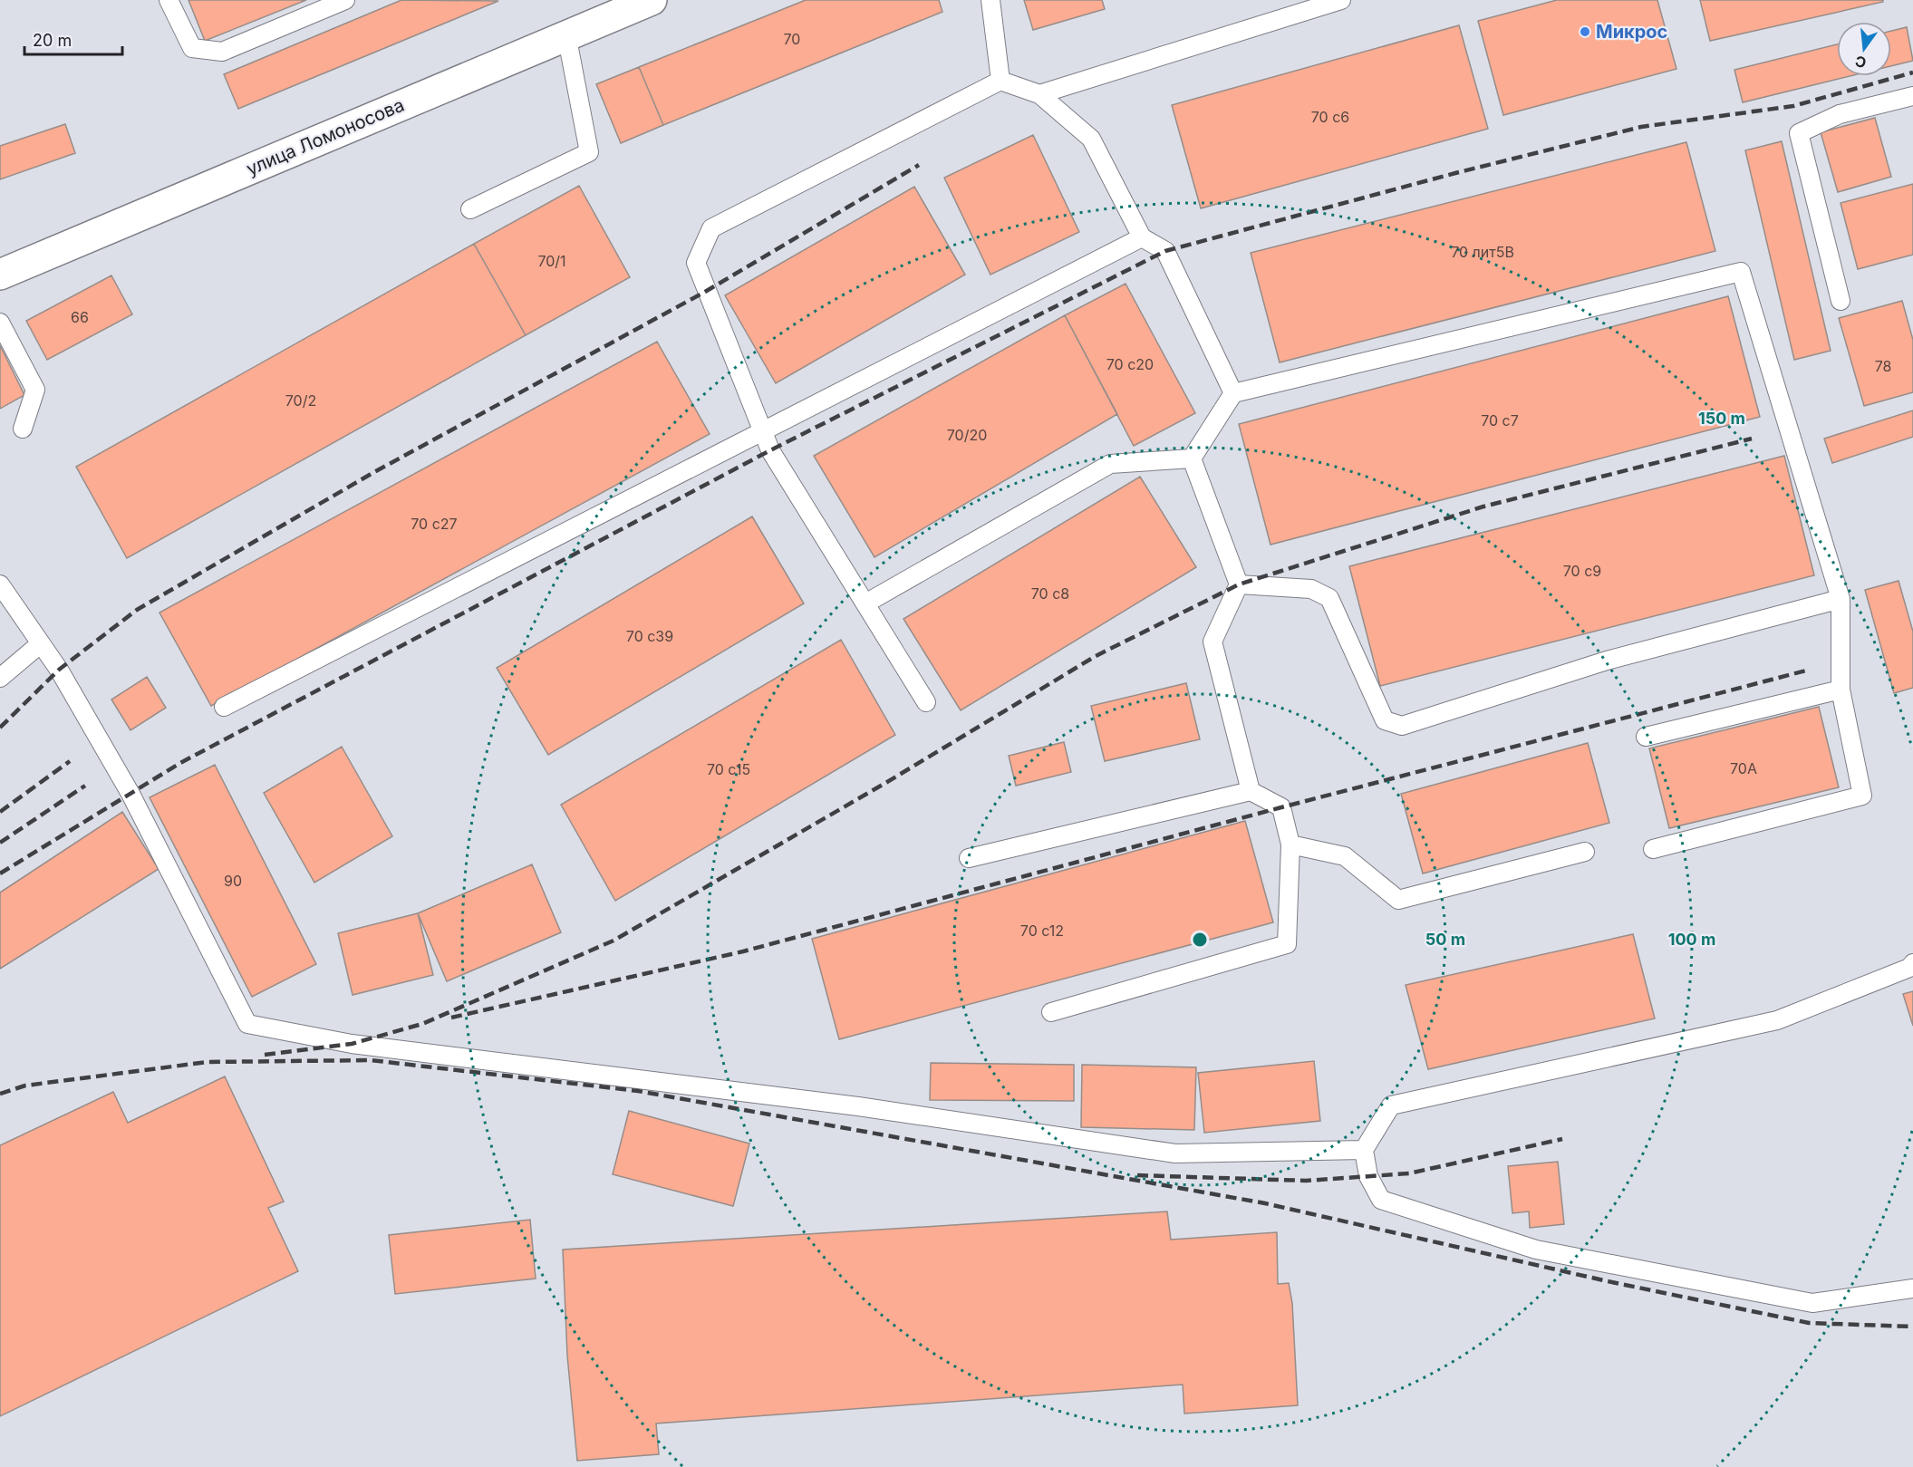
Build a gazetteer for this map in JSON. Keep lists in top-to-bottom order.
{
  "streets": {
    "street": ["улица Ломоносова"]
  },
  "places": ["Микрос"],
  "house_numbers": [
    "70",
    "70 с6",
    "70 лит5В",
    "70/1",
    "66",
    "70 с20",
    "78",
    "70/2",
    "70 с7",
    "70/20",
    "70 с27",
    "70 с9",
    "70 с8",
    "70 с39",
    "70А",
    "70 с15",
    "90",
    "70 с12"
  ],
  "scale_bar": "20 m",
  "north": "bottom",
  "rings": ["150 m", "50 m", "100 m"]
}
